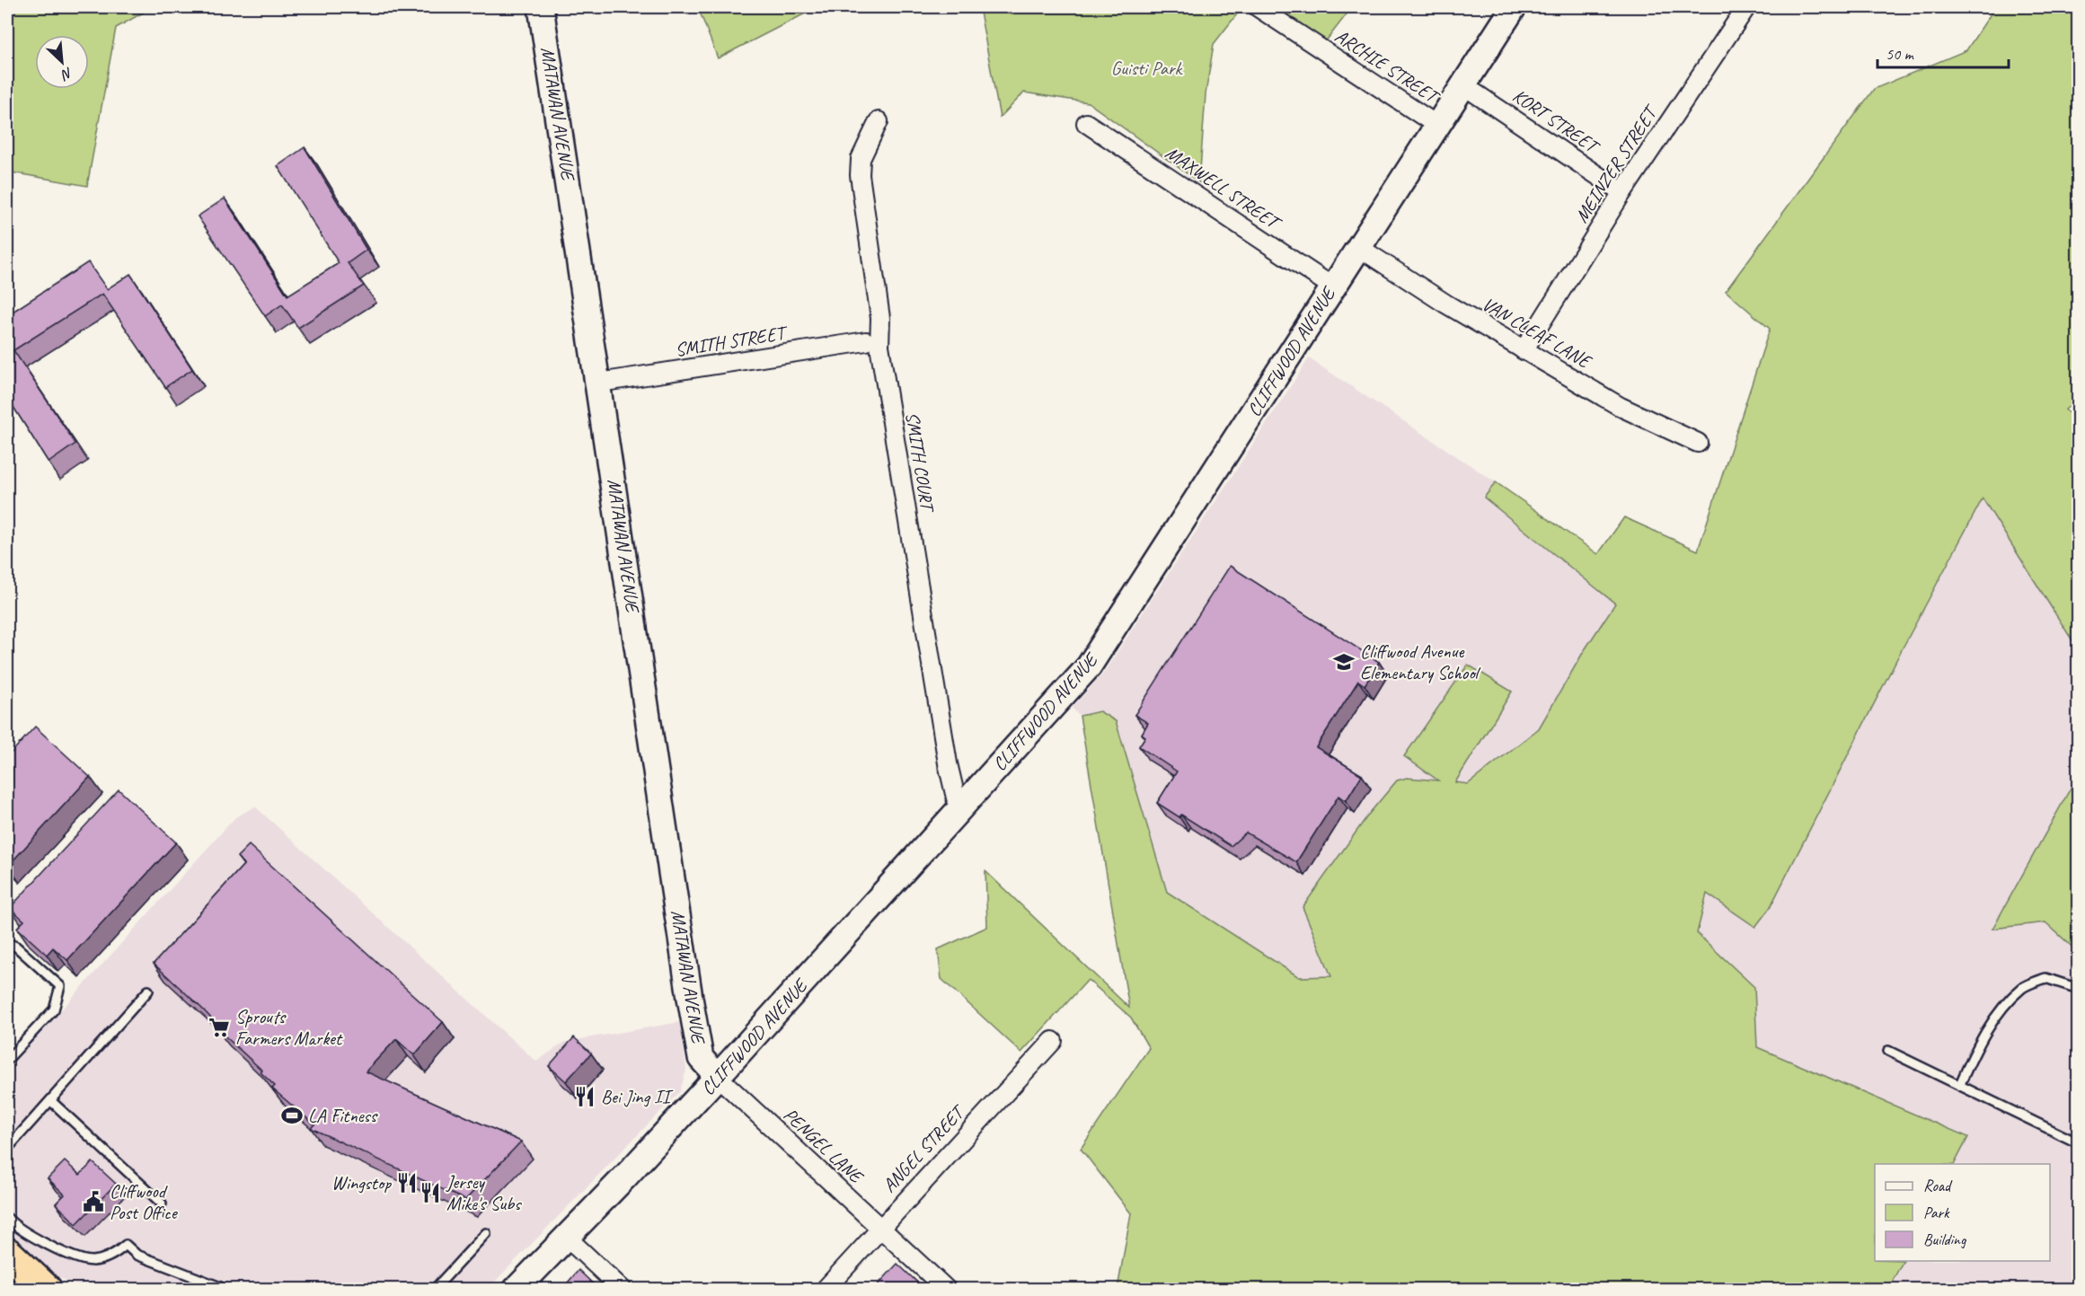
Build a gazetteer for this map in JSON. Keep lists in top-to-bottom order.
{
  "streets": {
    "main road": ["MATAWAN AVENUE", "CLIFFWOOD AVENUE"],
    "street": [
      "ARCHIE STREET",
      "KORT STREET",
      "MEINZER STREET",
      "MAXWELL STREET",
      "VAN CLEAF LANE",
      "SMITH STREET",
      "SMITH COURT",
      "PENGEL LANE",
      "ANGEL STREET"
    ]
  },
  "crossings": [
    ["ARCHIE STREET", "CLIFFWOOD AVENUE"],
    ["MATAWAN AVENUE", "SMITH STREET"],
    ["MATAWAN AVENUE", "CLIFFWOOD AVENUE"],
    ["MATAWAN AVENUE", "PENGEL LANE"],
    ["KORT STREET", "MEINZER STREET"],
    ["KORT STREET", "CLIFFWOOD AVENUE"],
    ["MEINZER STREET", "VAN CLEAF LANE"],
    ["MAXWELL STREET", "CLIFFWOOD AVENUE"],
    ["VAN CLEAF LANE", "CLIFFWOOD AVENUE"],
    ["CLIFFWOOD AVENUE", "SMITH COURT"],
    ["CLIFFWOOD AVENUE", "PENGEL LANE"],
    ["PENGEL LANE", "ANGEL STREET"]
  ],
  "parks": ["Guisti Park"],
  "places": {
    "school or university": ["Cliffwood Avenue Elementary School"],
    "supermarket": ["Sprouts Farmers Market"],
    "restaurant": ["Bei Jing II", "Wingstop", "Jersey Mike's Subs"],
    "sports": ["LA Fitness"],
    "public building": ["Cliffwood Post Office"]
  },
  "legend": ["Road", "Park", "Building"],
  "scale_bar": "50 m",
  "north": "bottom right"
}
